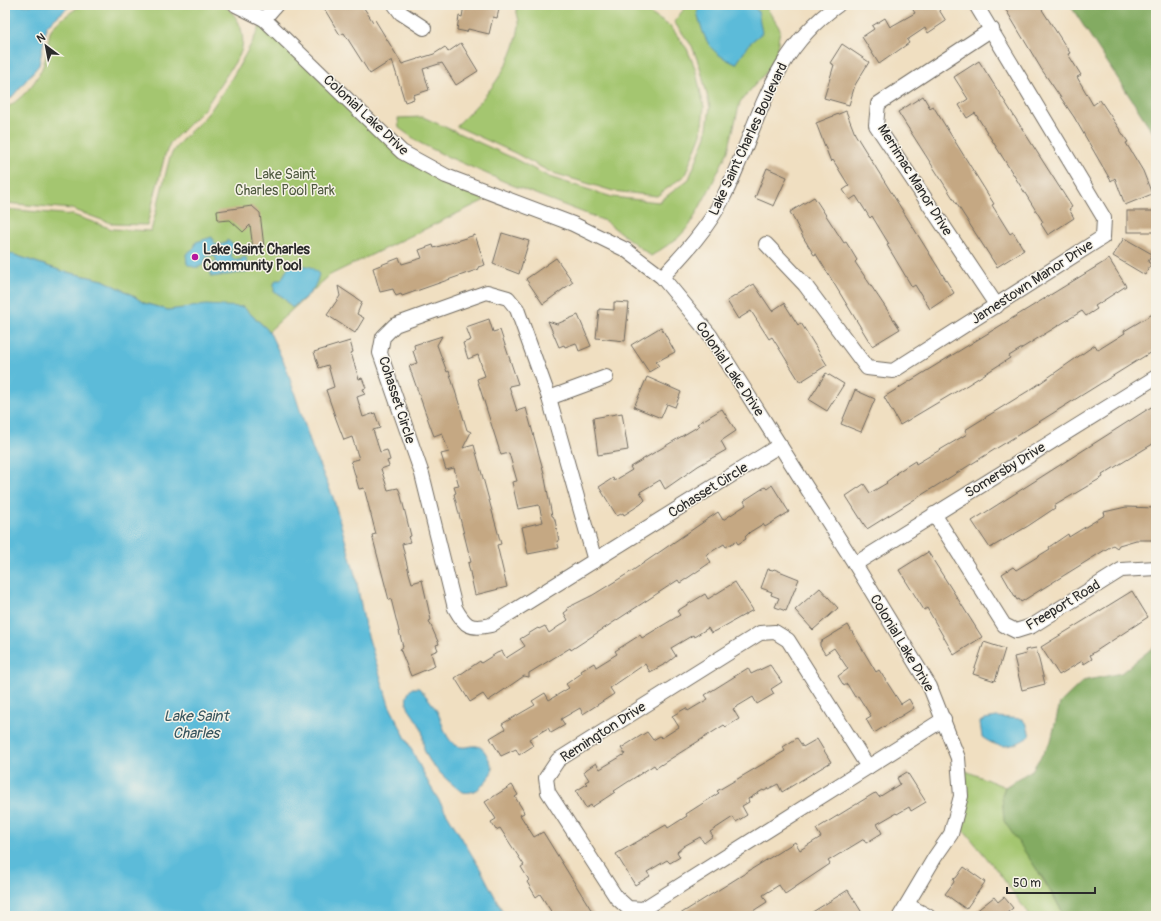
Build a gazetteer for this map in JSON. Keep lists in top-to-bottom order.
{
  "streets": {
    "street": [
      "Colonial Lake Drive",
      "Lake Saint Charles Boulevard",
      "Merrimac Manor Drive",
      "Jamestown Manor Drive",
      "Cohasset Circle",
      "Somersby Drive",
      "Freeport Road",
      "Remington Drive"
    ]
  },
  "crossings": [
    ["Colonial Lake Drive", "Lake Saint Charles Boulevard"],
    ["Colonial Lake Drive", "Cohasset Circle"],
    ["Colonial Lake Drive", "Somersby Drive"],
    ["Colonial Lake Drive", "Remington Drive"],
    ["Merrimac Manor Drive", "Jamestown Manor Drive"],
    ["Somersby Drive", "Freeport Road"]
  ],
  "water": ["Lake Saint Charles"],
  "parks": ["Lake Saint Charles Pool Park"],
  "places": ["Lake Saint Charles Community Pool"],
  "scale_bar": "50 m",
  "north": "top left"
}
